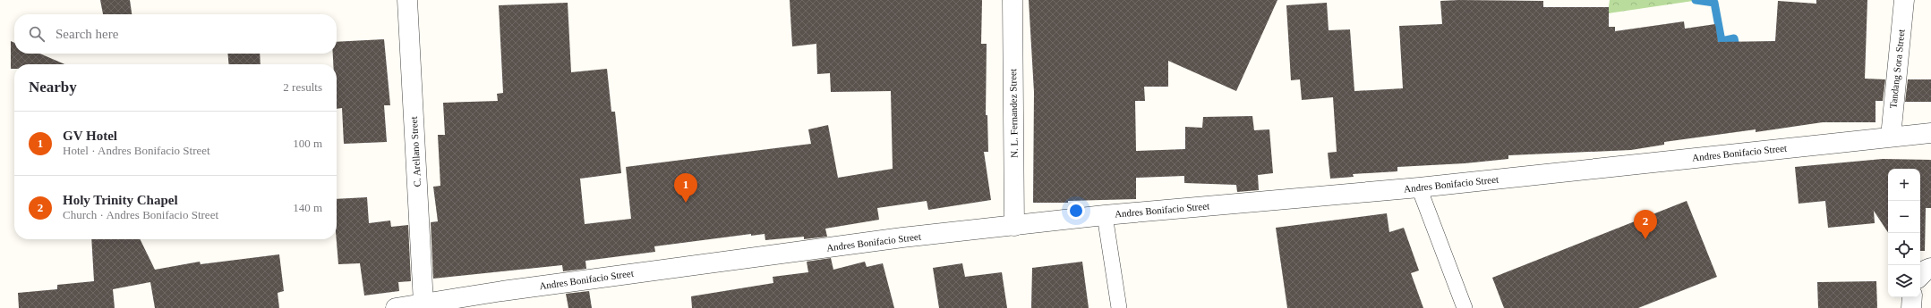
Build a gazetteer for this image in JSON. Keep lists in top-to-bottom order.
{
  "streets": {
    "street": [
      "Tandang Sora Street",
      "N. L. Fernandez Street",
      "C. Arellano Street",
      "Andres Bonifacio Street"
    ]
  },
  "crossings": [
    ["Tandang Sora Street", "Andres Bonifacio Street"],
    ["N. L. Fernandez Street", "Andres Bonifacio Street"],
    ["C. Arellano Street", "Andres Bonifacio Street"]
  ],
  "page": {
    "search": "Search here",
    "heading": ["Nearby", "2 results"],
    "list": [
      {
        "mark": "1",
        "name": "GV Hotel",
        "note": "Hotel · Andres Bonifacio Street",
        "value": "100 m"
      },
      {
        "mark": "2",
        "name": "Holy Trinity Chapel",
        "note": "Church · Andres Bonifacio Street",
        "value": "140 m"
      }
    ],
    "map_buttons": ["+", "−"],
    "pins": ["1", "2"]
  }
}
